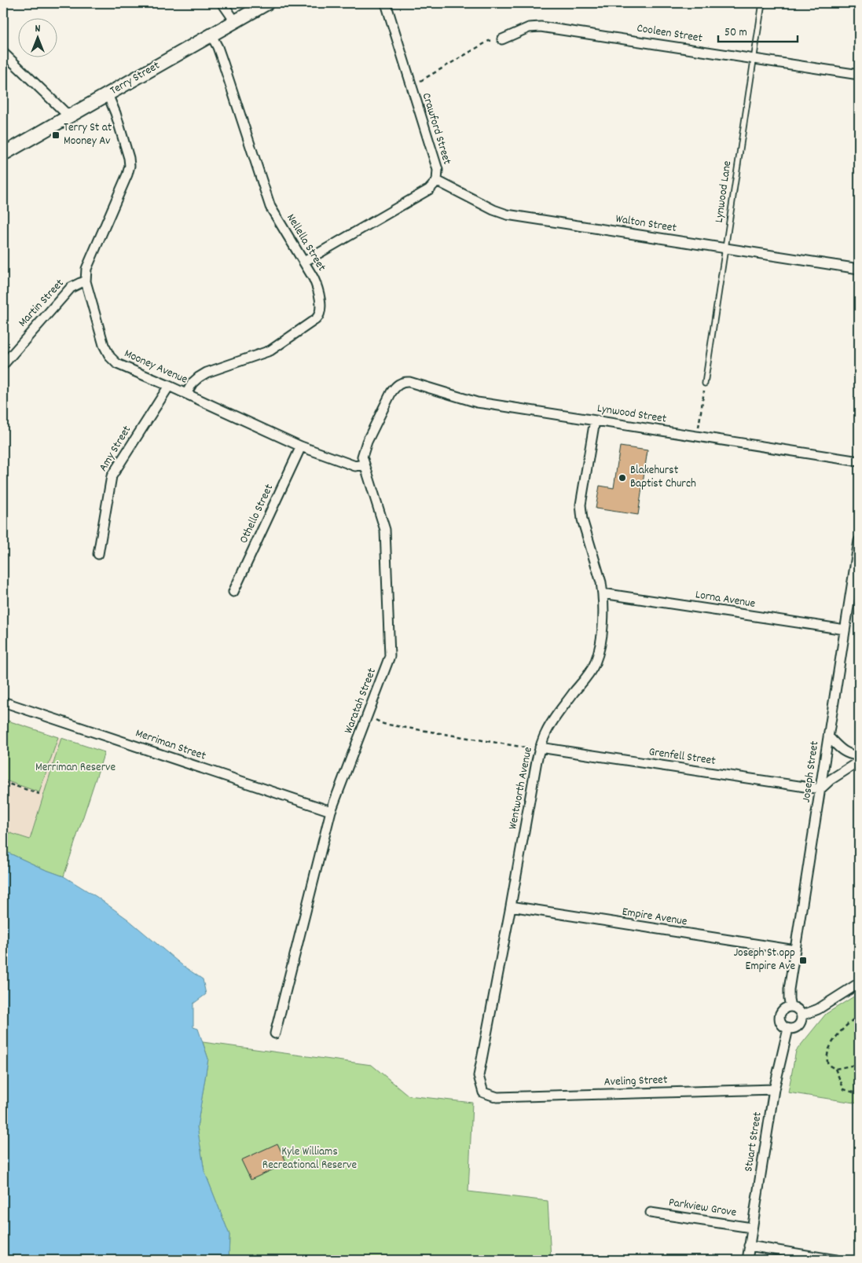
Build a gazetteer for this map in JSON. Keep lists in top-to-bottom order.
{
  "streets": {
    "street": [
      "Cooleen Street",
      "Terry Street",
      "Crawford Street",
      "Walton Street",
      "Nellella Street",
      "Martin Street",
      "Mooney Avenue",
      "Lynwood Street",
      "Amy Street",
      "Othello Street",
      "Lorna Avenue",
      "Waratah Street",
      "Merriman Street",
      "Grenfell Street",
      "Joseph Street",
      "Wentworth Avenue",
      "Empire Avenue",
      "Aveling Street",
      "Stuart Street",
      "Parkview Grove"
    ],
    "lane": ["Lynwood Lane"]
  },
  "crossings": [
    ["Cooleen Street", "Lynwood Lane"],
    ["Terry Street", "Nellella Street"],
    ["Terry Street", "Mooney Avenue"],
    ["Crawford Street", "Walton Street"],
    ["Crawford Street", "Nellella Street"],
    ["Lynwood Lane", "Walton Street"],
    ["Nellella Street", "Mooney Avenue"],
    ["Martin Street", "Mooney Avenue"],
    ["Mooney Avenue", "Amy Street"],
    ["Mooney Avenue", "Othello Street"],
    ["Mooney Avenue", "Waratah Street"],
    ["Lynwood Street", "Waratah Street"],
    ["Lynwood Street", "Wentworth Avenue"],
    ["Lorna Avenue", "Joseph Street"],
    ["Lorna Avenue", "Wentworth Avenue"],
    ["Waratah Street", "Merriman Street"],
    ["Grenfell Street", "Joseph Street"],
    ["Grenfell Street", "Wentworth Avenue"],
    ["Joseph Street", "Empire Avenue"],
    ["Joseph Street", "Stuart Street"],
    ["Wentworth Avenue", "Empire Avenue"],
    ["Wentworth Avenue", "Aveling Street"],
    ["Aveling Street", "Stuart Street"],
    ["Stuart Street", "Parkview Grove"]
  ],
  "parks": ["Merriman Reserve", "Kyle Williams Recreational Reserve"],
  "places": {
    "transit": ["Terry St at Mooney Av", "Joseph St opp Empire Ave"],
    "other": ["Blakehurst Baptist Church"]
  },
  "scale_bar": "50 m",
  "north": "top"
}
